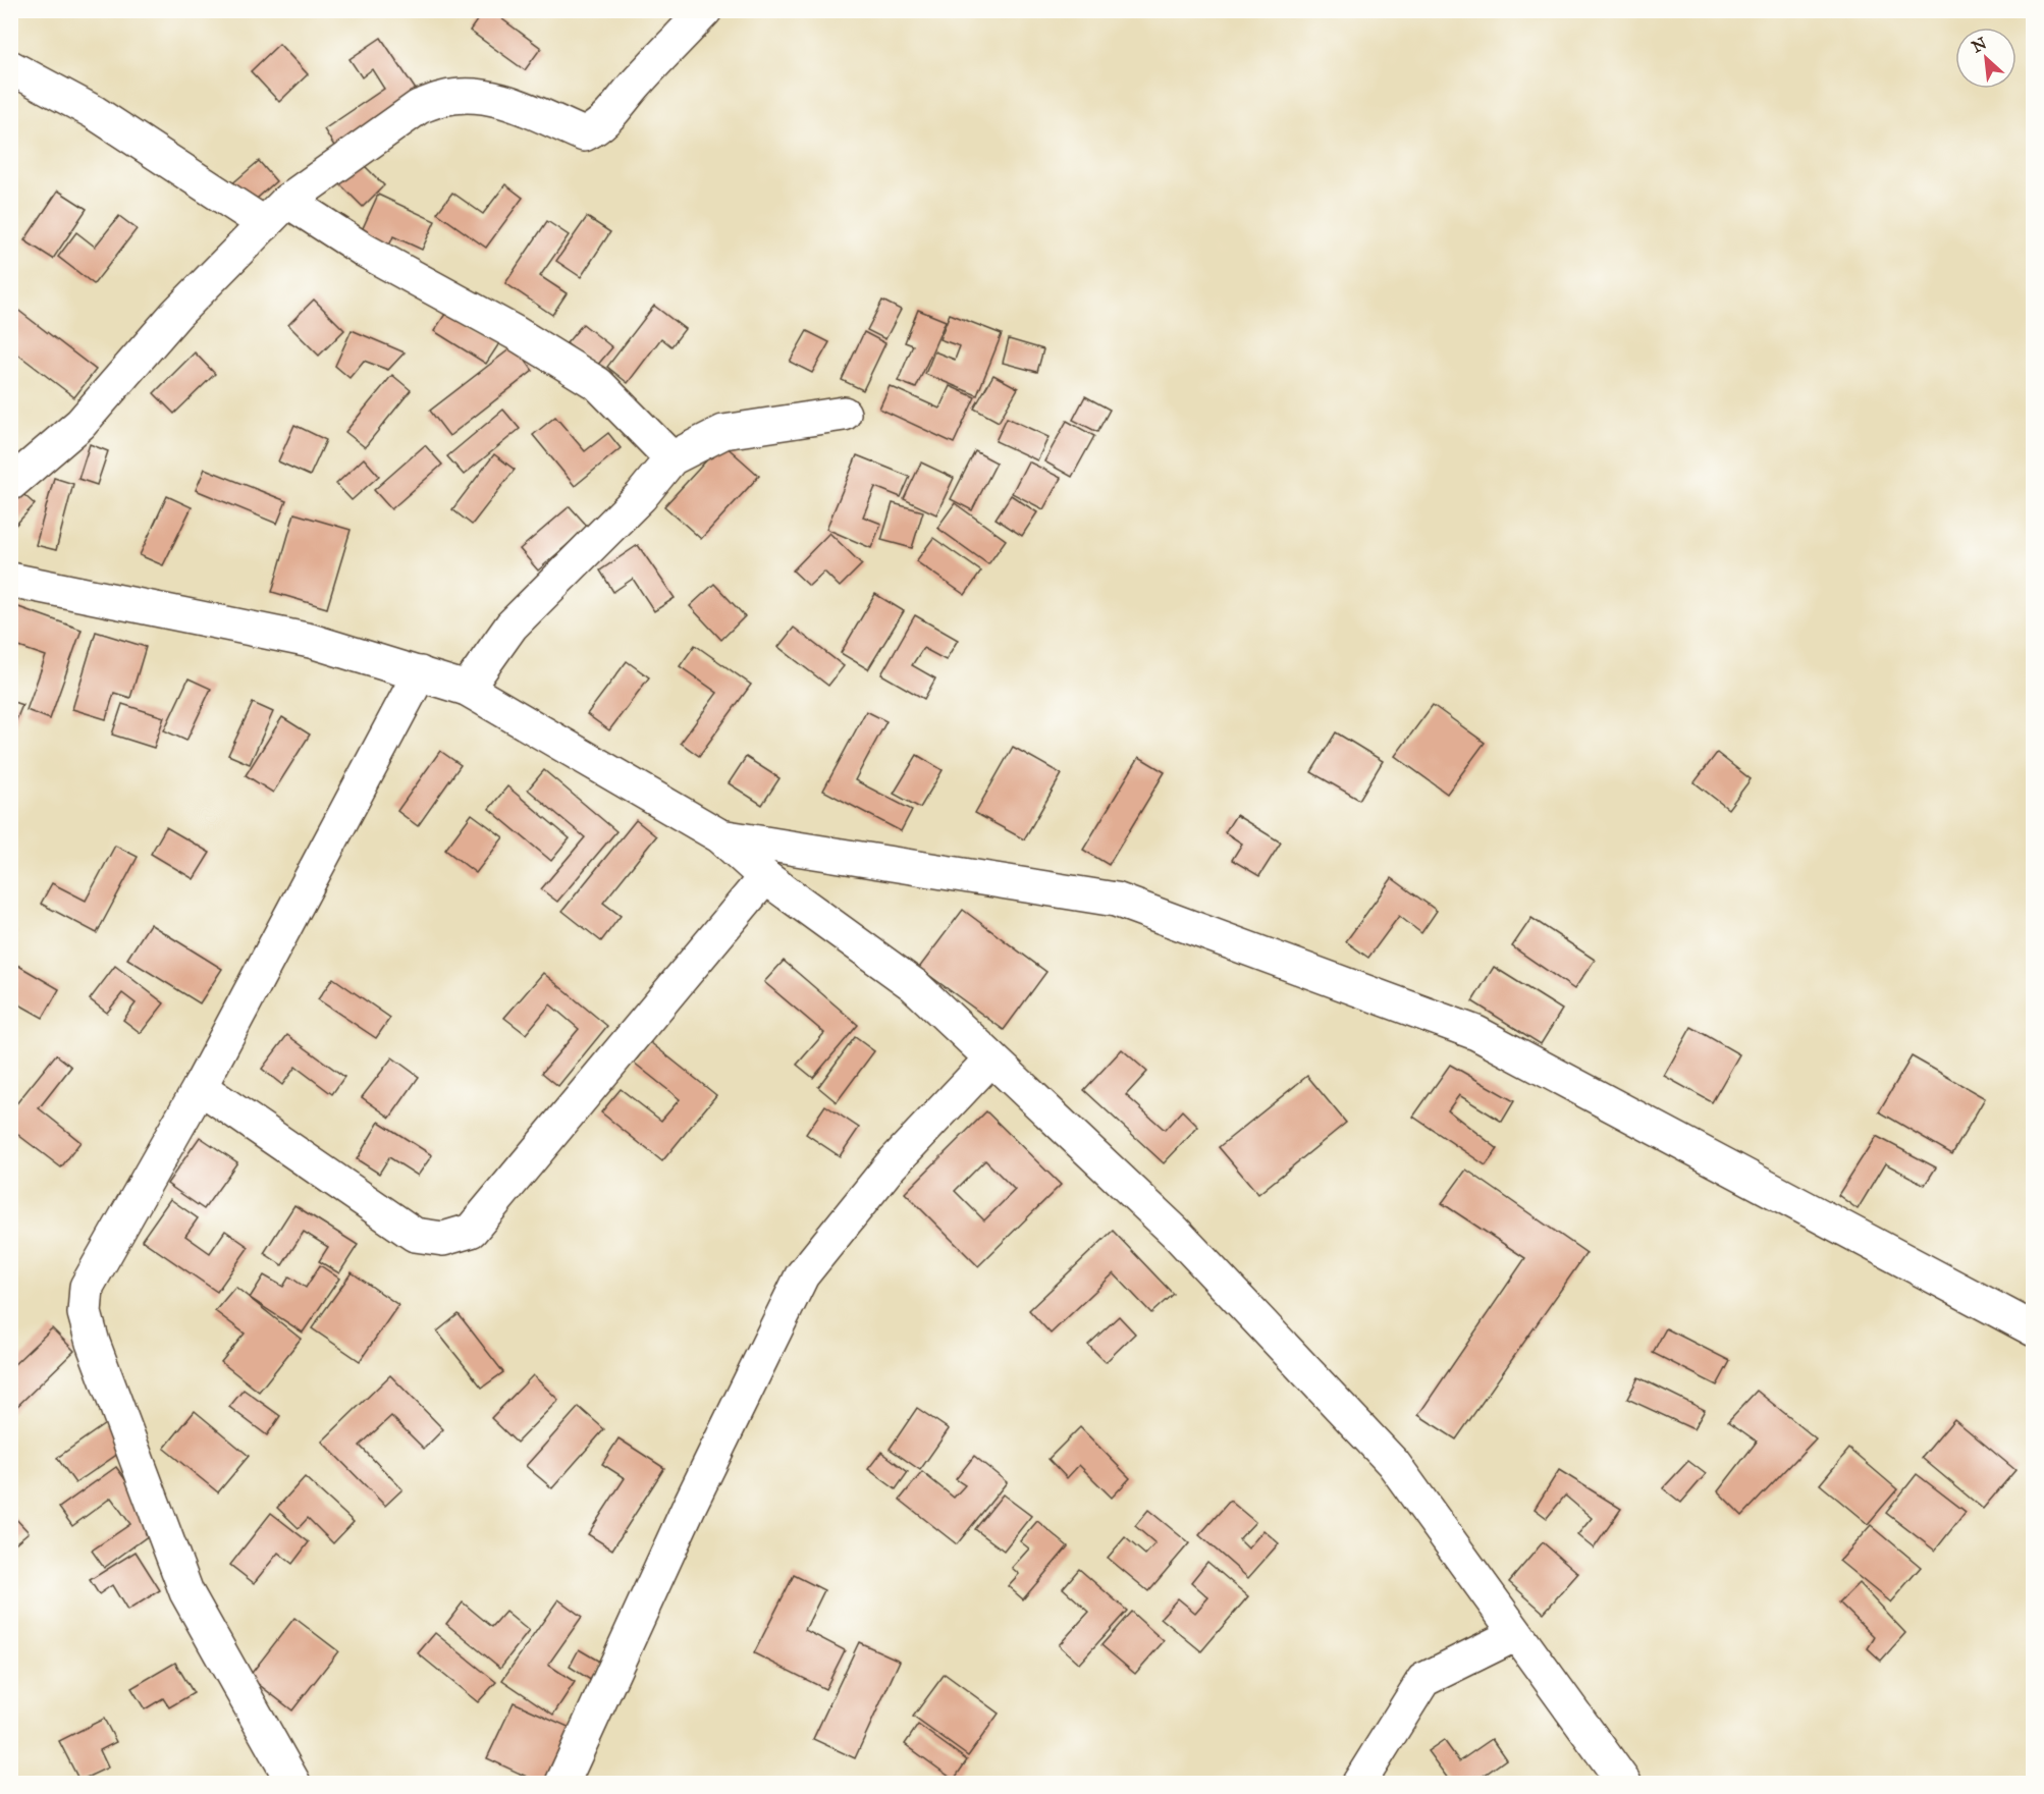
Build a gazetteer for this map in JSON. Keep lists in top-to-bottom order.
{
  "north": "top left"
}
